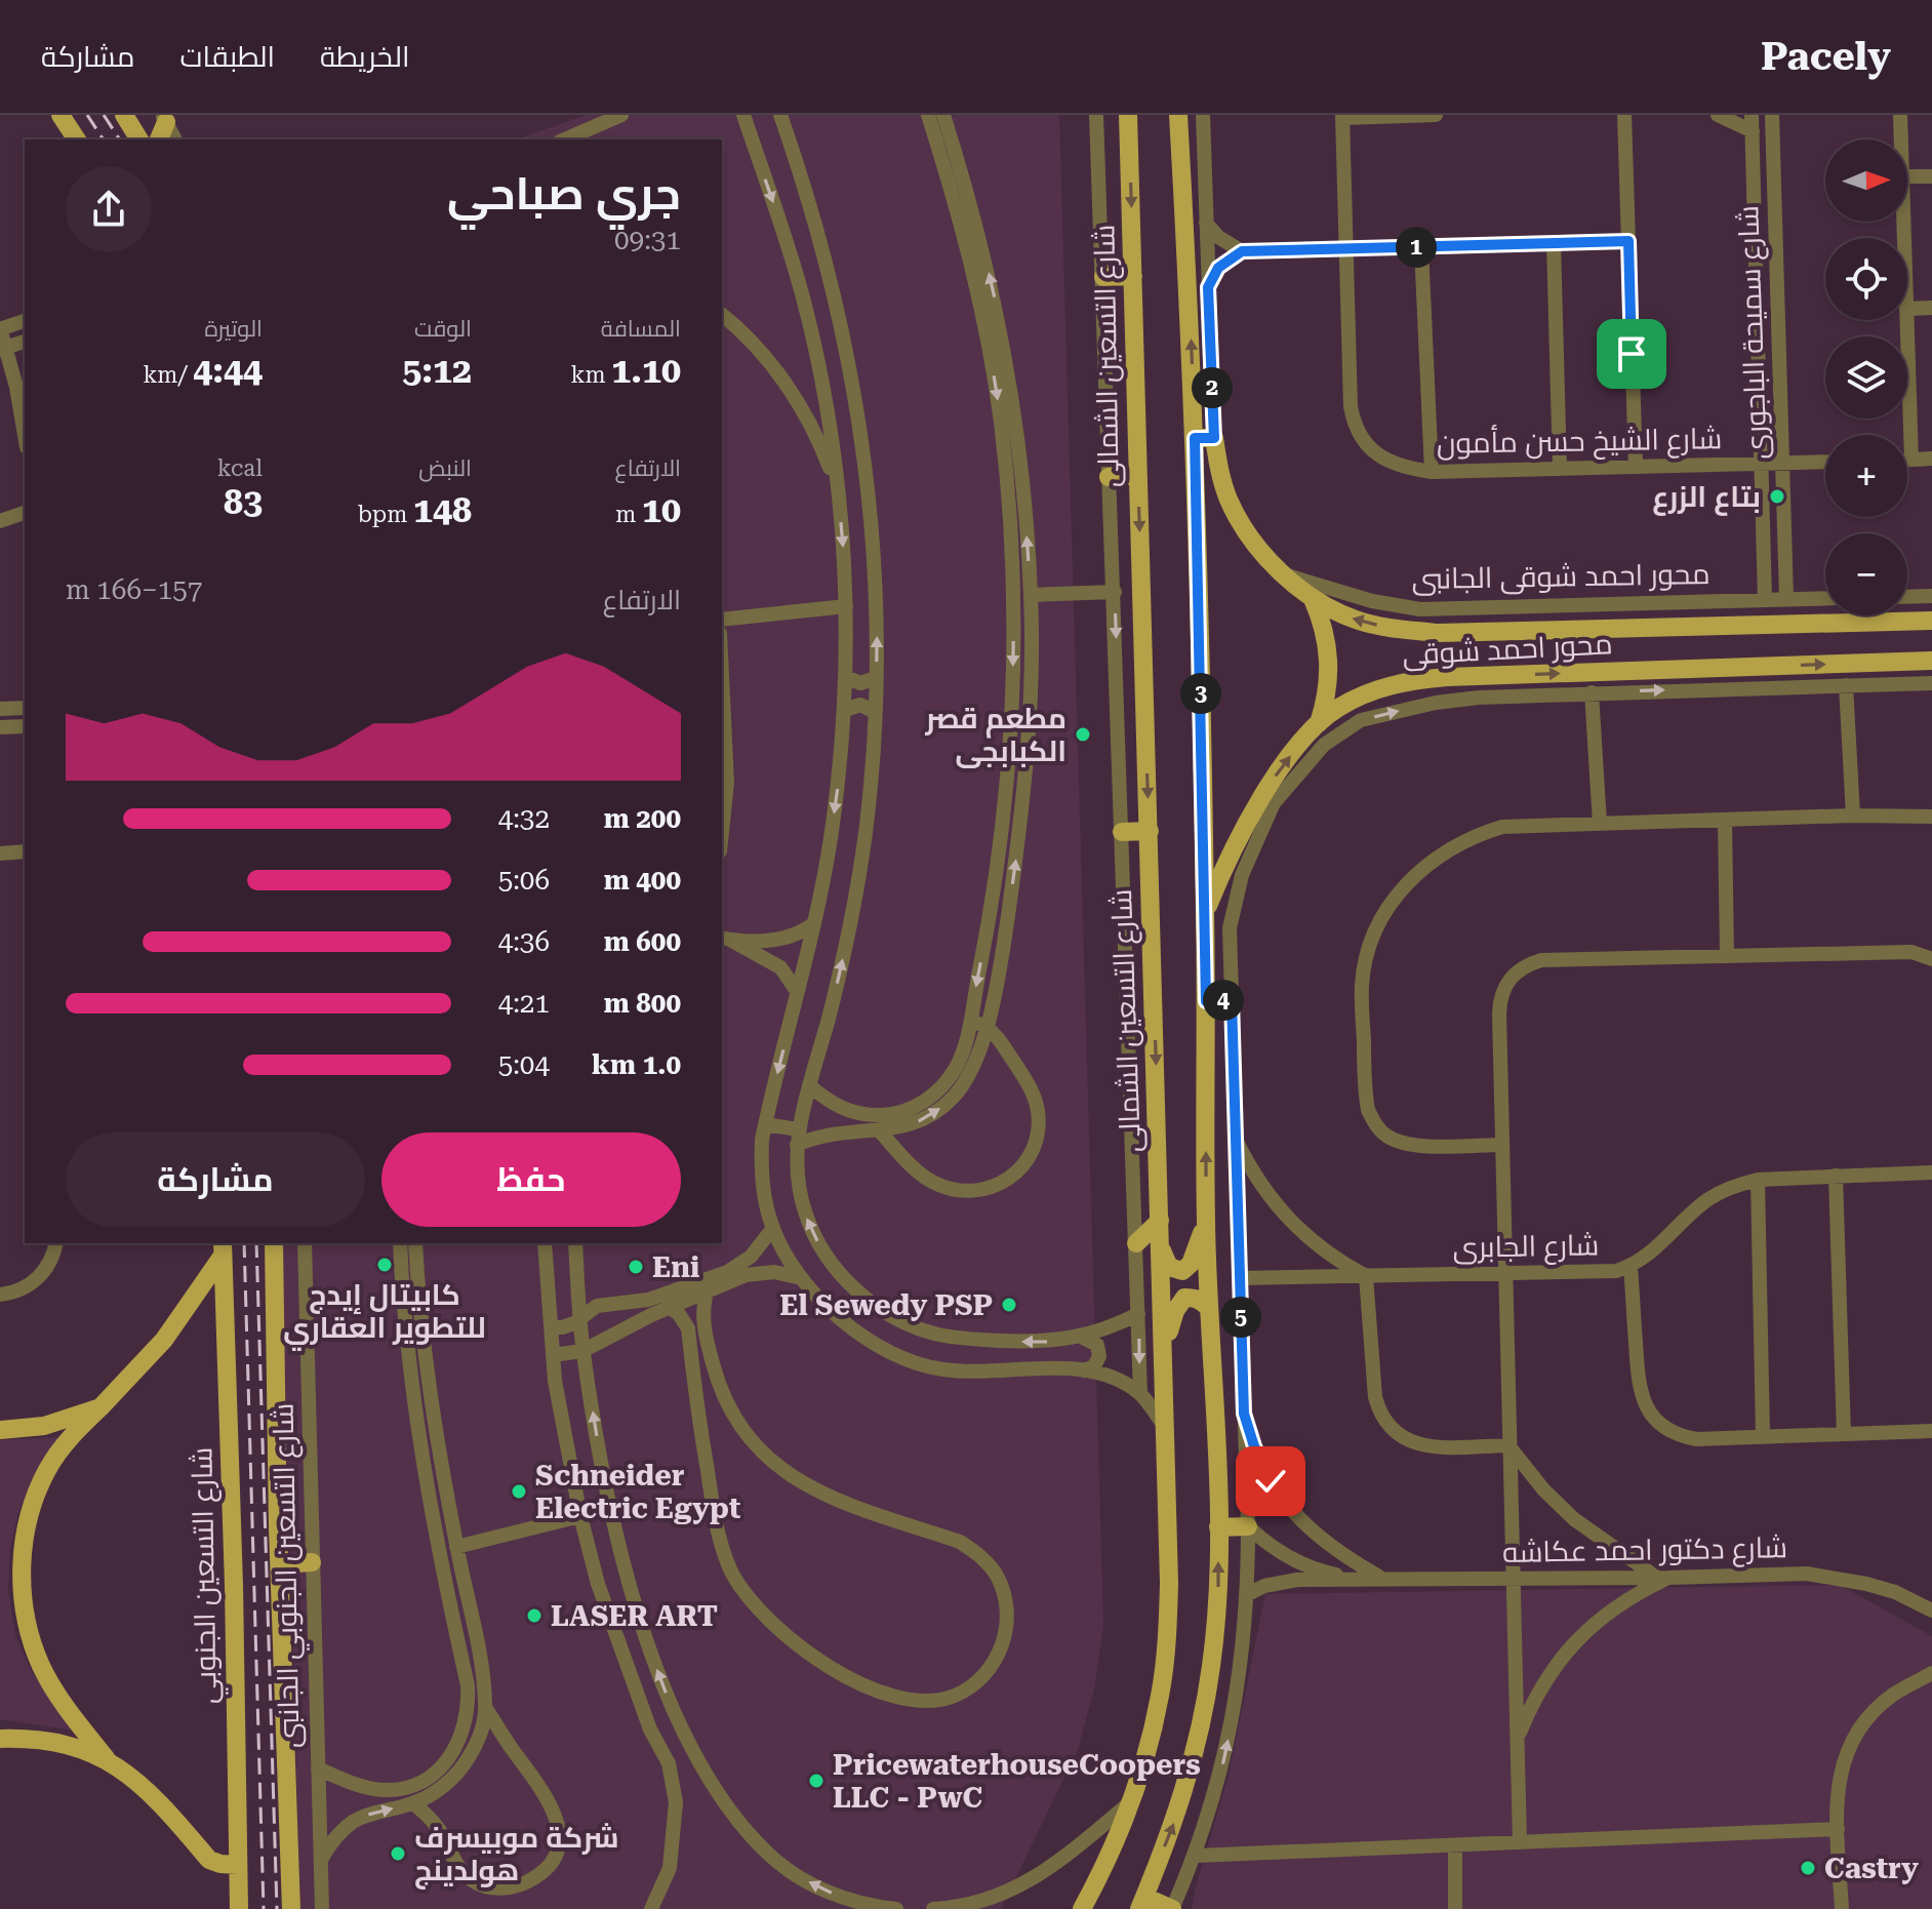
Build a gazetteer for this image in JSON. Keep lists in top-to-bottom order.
{
  "streets": {
    "main road": ["شارع التسعين الشمالى", "محور احمد شوقى", "شارع التسعين الجنوبي"],
    "street": [
      "شارع سميحة الباجورى",
      "شارع الشيخ حسن مأمون",
      "محور احمد شوقى الجانبى",
      "شارع الجابرى",
      "شارع دكتور احمد عكاشه",
      "شارع التسعين الجنوبي الجانبى"
    ]
  },
  "crossings": [
    ["شارع سميحة الباجورى", "شارع الشيخ حسن مأمون"],
    ["شارع سميحة الباجورى", "محور احمد شوقى الجانبى"],
    ["محور احمد شوقى الجانبى", "محور احمد شوقى"]
  ],
  "places": [
    "بتاع الزرع",
    "مطعم قصر الكبابجى",
    "كابيتال إيدج للتطوير العقاري",
    "Eni",
    "El Sewedy PSP",
    "Schneider Electric Egypt",
    "LASER ART",
    "PricewaterhouseCoopers LLC - PwC",
    "شركة موبيسرف هولدينج",
    "Castry"
  ],
  "north": "right",
  "page": {
    "header": "Pacely",
    "nav": ["الخريطة", "الطبقات", "مشاركة"],
    "map_buttons": ["+", "−"],
    "heading": ["جري صباحي", "09:31"],
    "pins": [
      "1",
      "2",
      "3",
      "4",
      "5"
    ],
    "stats": [
      ["المسافة", "1.10 km"],
      ["الوقت", "5:12"],
      ["الوتيرة", "4:44 /km"],
      ["الارتفاع", "10 m"],
      ["النبض", "148 bpm"],
      ["kcal", "83"]
    ],
    "chart": ["الارتفاع", "157–166 m"],
    "list": [
      {
        "name": "200 m",
        "note": "4:32"
      },
      {
        "name": "400 m",
        "note": "5:06"
      },
      {
        "name": "600 m",
        "note": "4:36"
      },
      {
        "name": "800 m",
        "note": "4:21"
      },
      {
        "name": "1.0 km",
        "note": "5:04"
      }
    ],
    "buttons": ["حفظ", "مشاركة"]
  }
}
